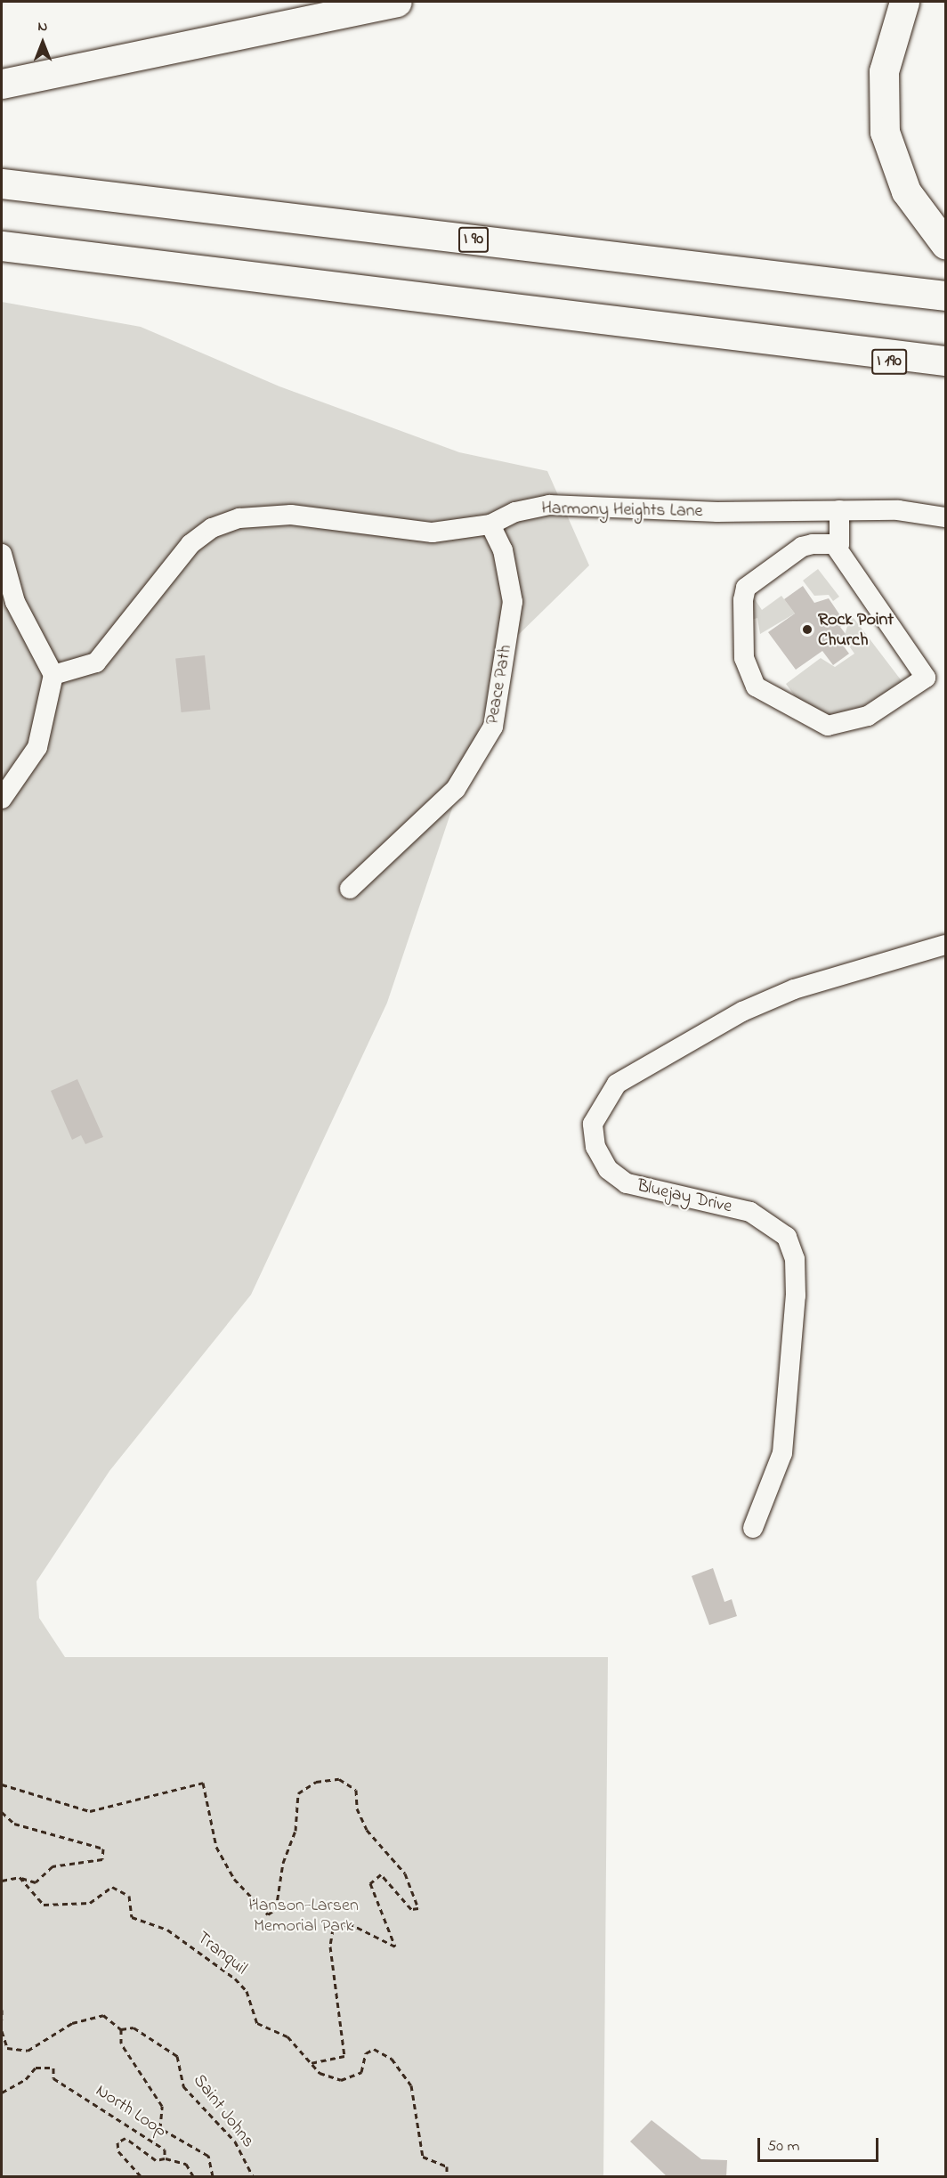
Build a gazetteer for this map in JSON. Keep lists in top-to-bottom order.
{
  "streets": {
    "highway": ["I 90", "I 190"],
    "street": ["Harmony Heights Lane", "Peace Path", "Bluejay Drive"],
    "path": ["Tranquil", "North Loop", "Saint Johns"]
  },
  "crossings": [
    ["Harmony Heights Lane", "Peace Path"]
  ],
  "parks": ["Hanson-Larsen Memorial Park"],
  "places": ["Rock Point Church"],
  "scale_bar": "50 m",
  "north": "top"
}
